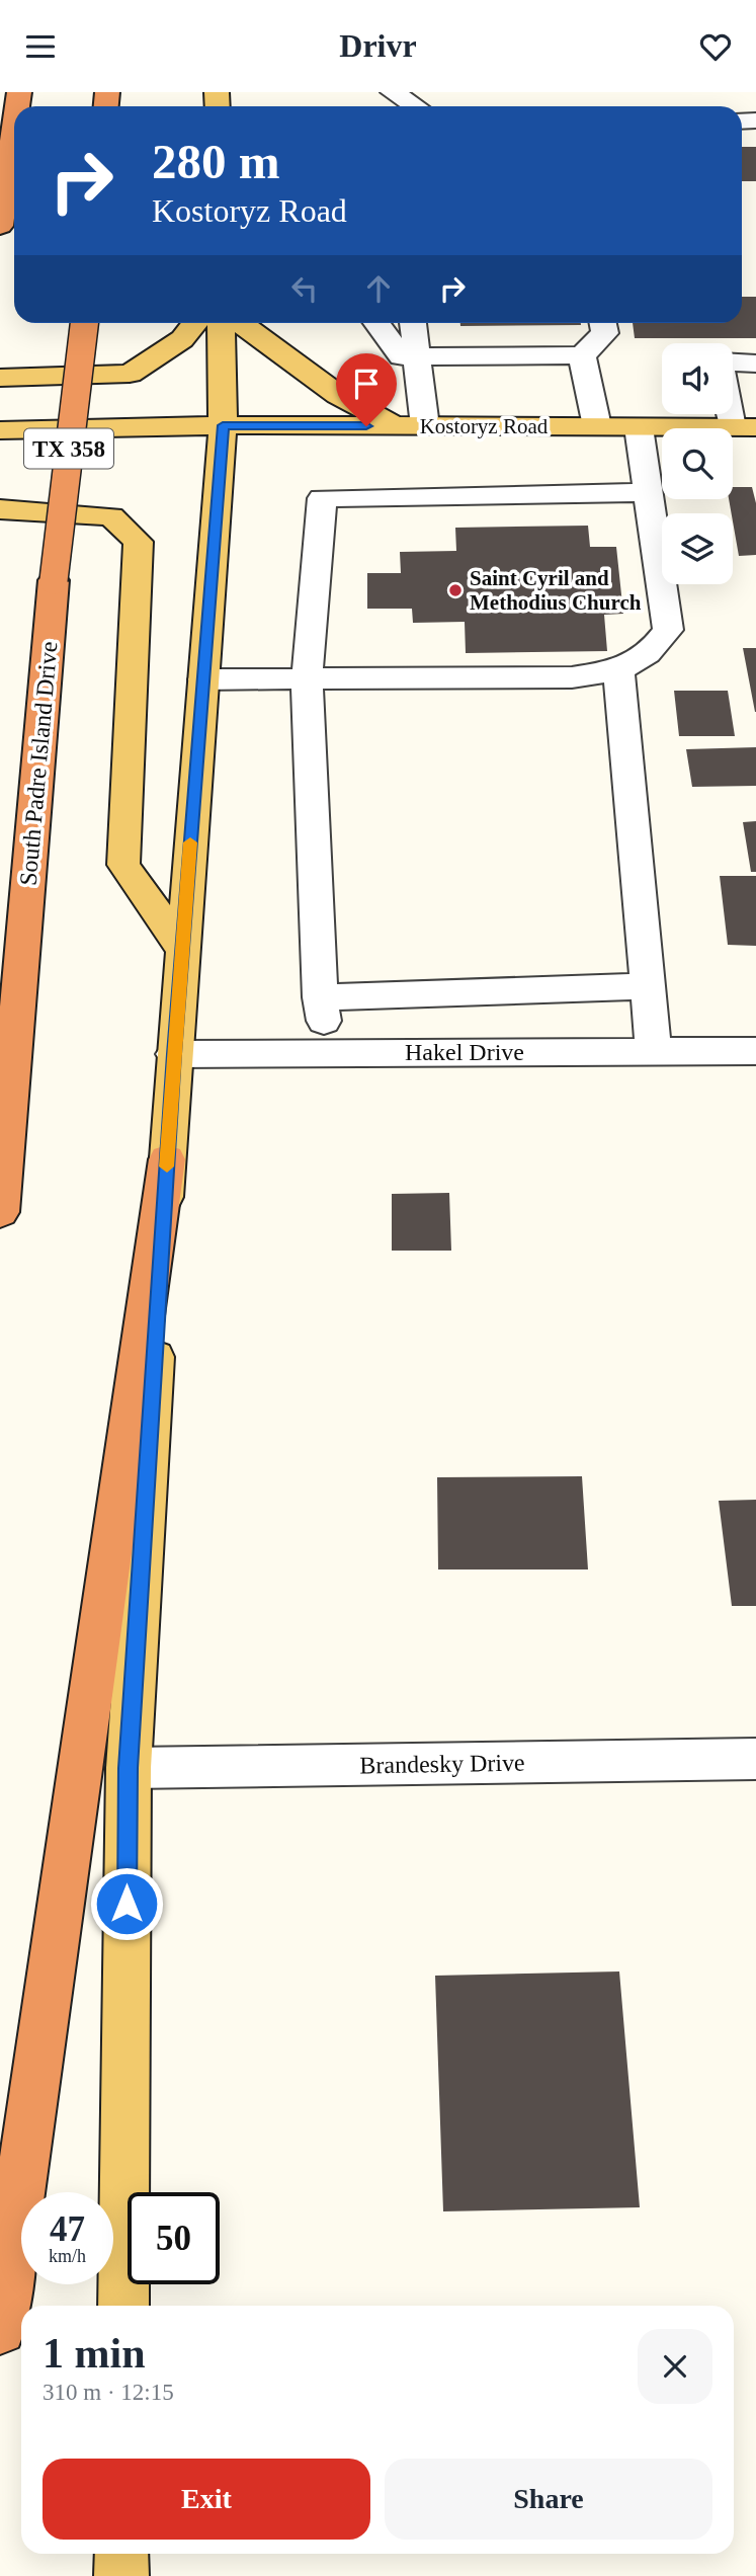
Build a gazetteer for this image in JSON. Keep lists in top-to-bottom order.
{
  "streets": {
    "highway": ["TX 358", "South Padre Island Drive"],
    "main road": ["Kostoryz Road"],
    "street": ["Hakel Drive", "Brandesky Drive"]
  },
  "places": ["Saint Cyril and Methodius Church"],
  "page": {
    "header": "Drivr",
    "turn": ["280 m", "Kostoryz Road"],
    "speed": "47 km/h",
    "limit": "50",
    "heading": ["1 min", "310 m · 12:15"],
    "buttons": ["Exit", "Share"]
  }
}
